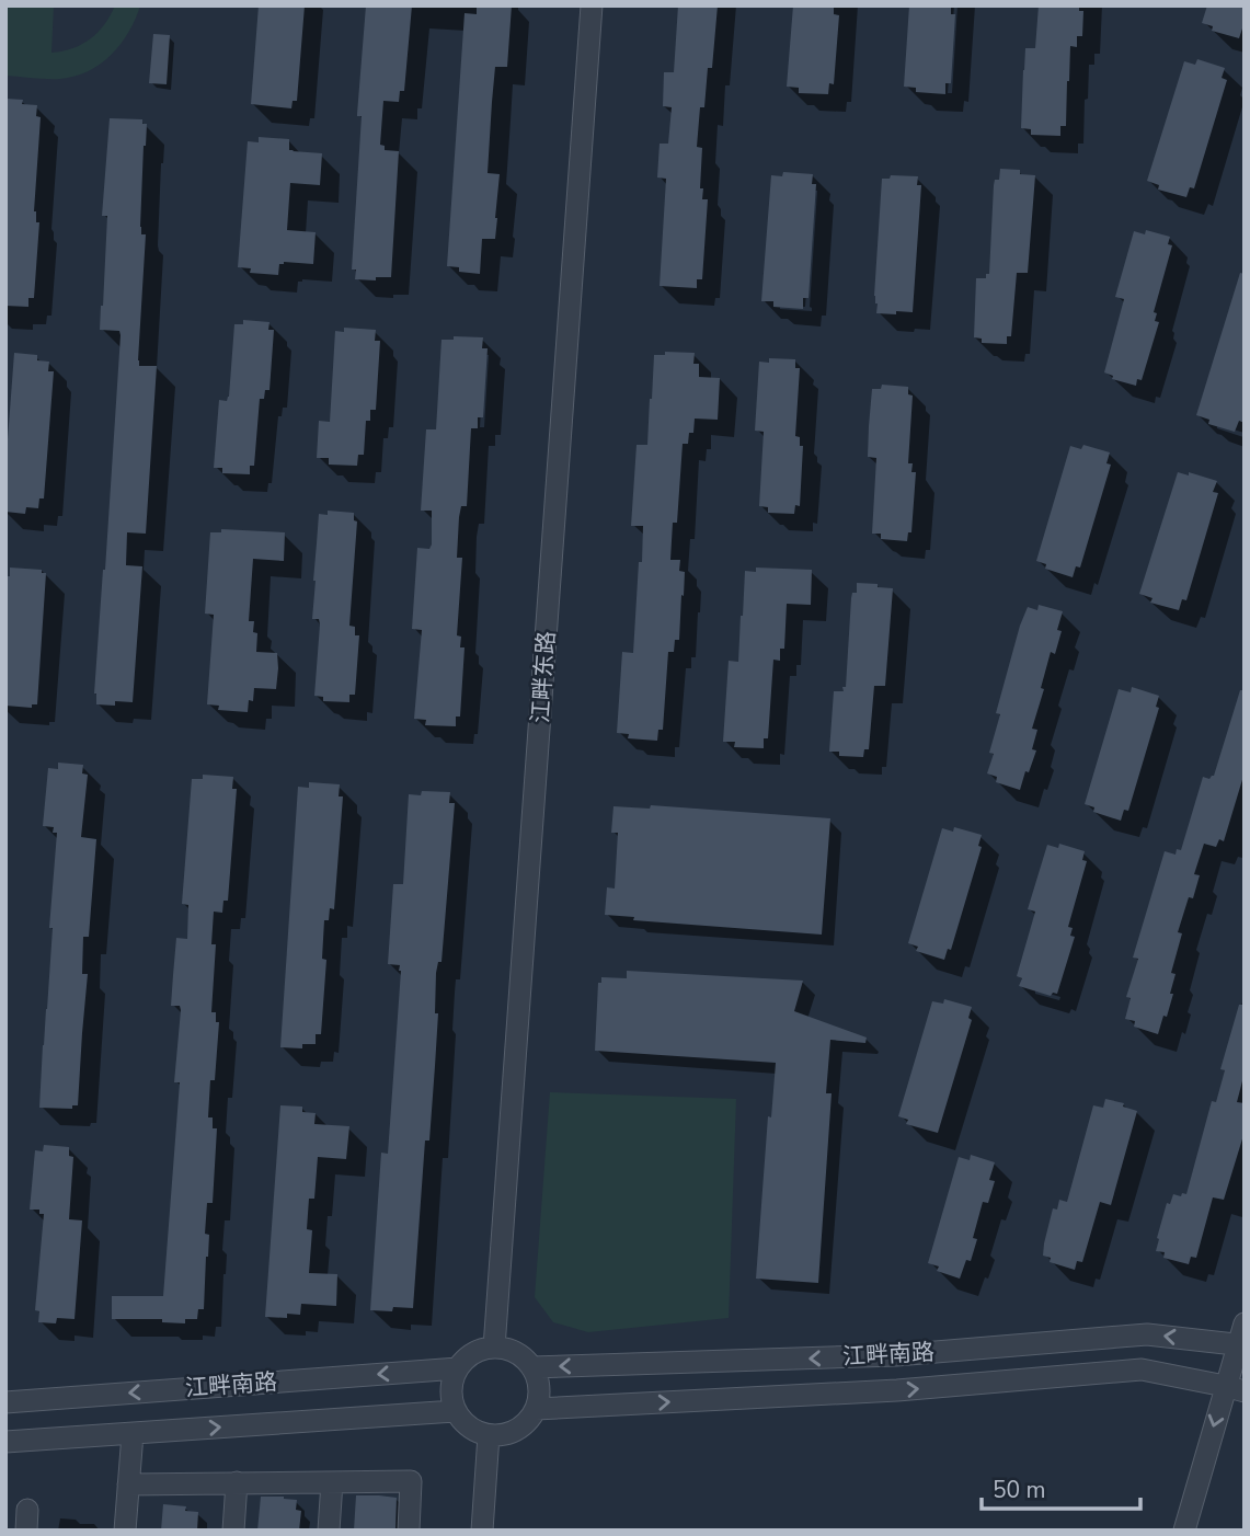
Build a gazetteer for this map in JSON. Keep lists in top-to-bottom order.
{
  "streets": {
    "street": ["江畔东路", "江畔南路"]
  },
  "crossings": [
    ["江畔东路", "江畔南路"]
  ],
  "scale_bar": "50 m"
}
